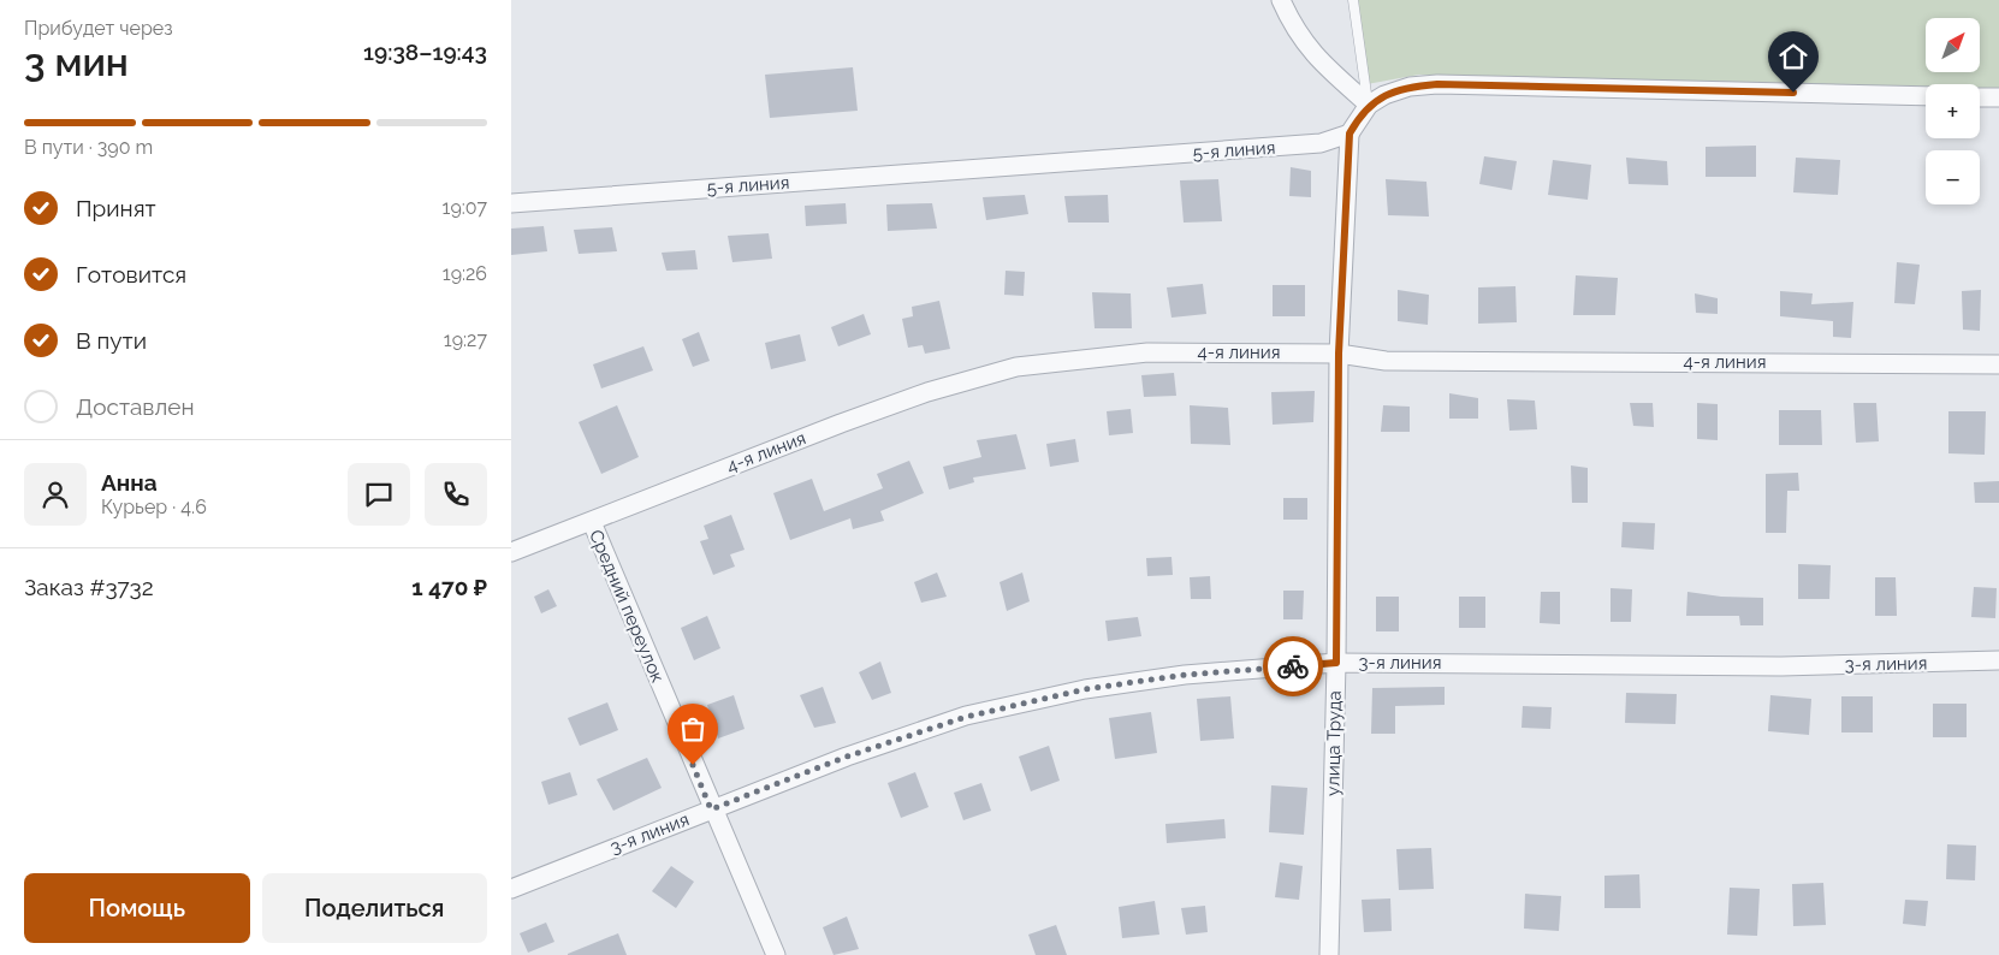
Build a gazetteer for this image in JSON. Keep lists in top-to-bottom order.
{
  "streets": {
    "street": [
      "5-я линия",
      "4-я линия",
      "Средний переулок",
      "3-я линия",
      "улица Труда"
    ]
  },
  "crossings": [
    ["5-я линия", "улица Труда"],
    ["4-я линия", "Средний переулок"],
    ["4-я линия", "улица Труда"],
    ["Средний переулок", "3-я линия"],
    ["3-я линия", "улица Труда"]
  ],
  "north": "top right",
  "page": {
    "heading": ["3 мин", "Прибудет через", "19:38–19:43"],
    "panel": [
      "Анна",
      "Курьер · 4.6",
      "Заказ #3732",
      "1 470 ₽"
    ],
    "map_buttons": ["+", "−"],
    "bar": "В пути · 390 m",
    "list": [
      ["Принят", "19:07"],
      ["Готовится", "19:26"],
      ["В пути", "19:27"],
      "Доставлен"
    ],
    "buttons": ["Помощь", "Поделиться"]
  }
}
